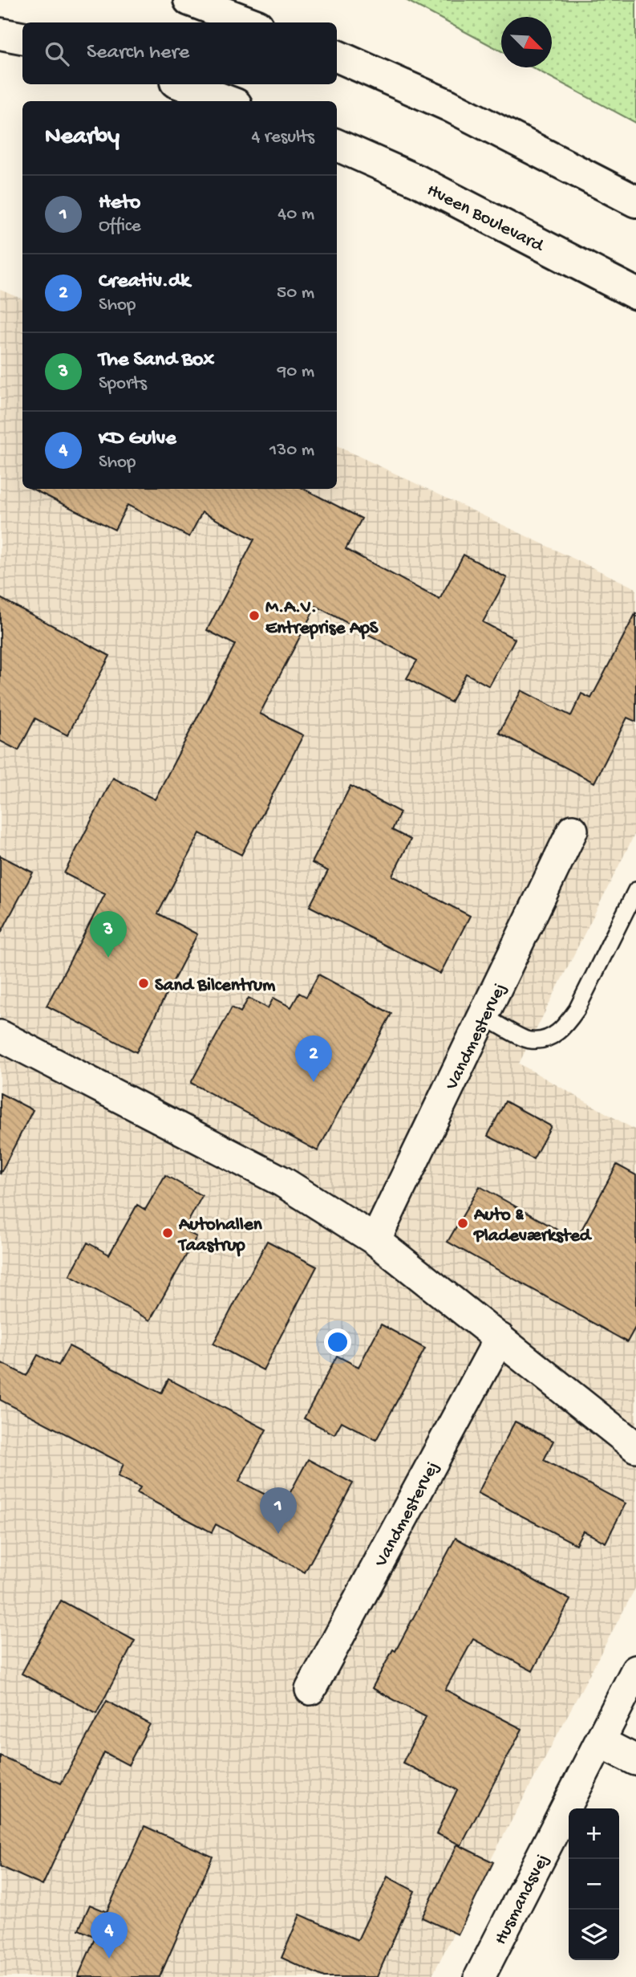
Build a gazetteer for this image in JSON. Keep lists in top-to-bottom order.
{
  "streets": {
    "street": ["Hveen Boulevard", "Vandmestervej", "Husmandsvej"]
  },
  "places": [
    "M.A.V. Entreprise ApS",
    "Sand Bilcentrum",
    "Auto & Pladeværksted",
    "Autohallen Taastrup"
  ],
  "north": "bottom right",
  "page": {
    "search": "Search here",
    "heading": ["Nearby", "4 results"],
    "list": [
      {
        "mark": "1",
        "name": "Heto",
        "note": "Office",
        "value": "40 m"
      },
      {
        "mark": "2",
        "name": "Creativ.dk",
        "note": "Shop",
        "value": "50 m"
      },
      {
        "mark": "3",
        "name": "The Sand Box",
        "note": "Sports",
        "value": "90 m"
      },
      {
        "mark": "4",
        "name": "KD Gulve",
        "note": "Shop",
        "value": "130 m"
      }
    ],
    "pins": [
      "3",
      "2",
      "1",
      "4"
    ],
    "map_buttons": ["+", "−"]
  }
}
